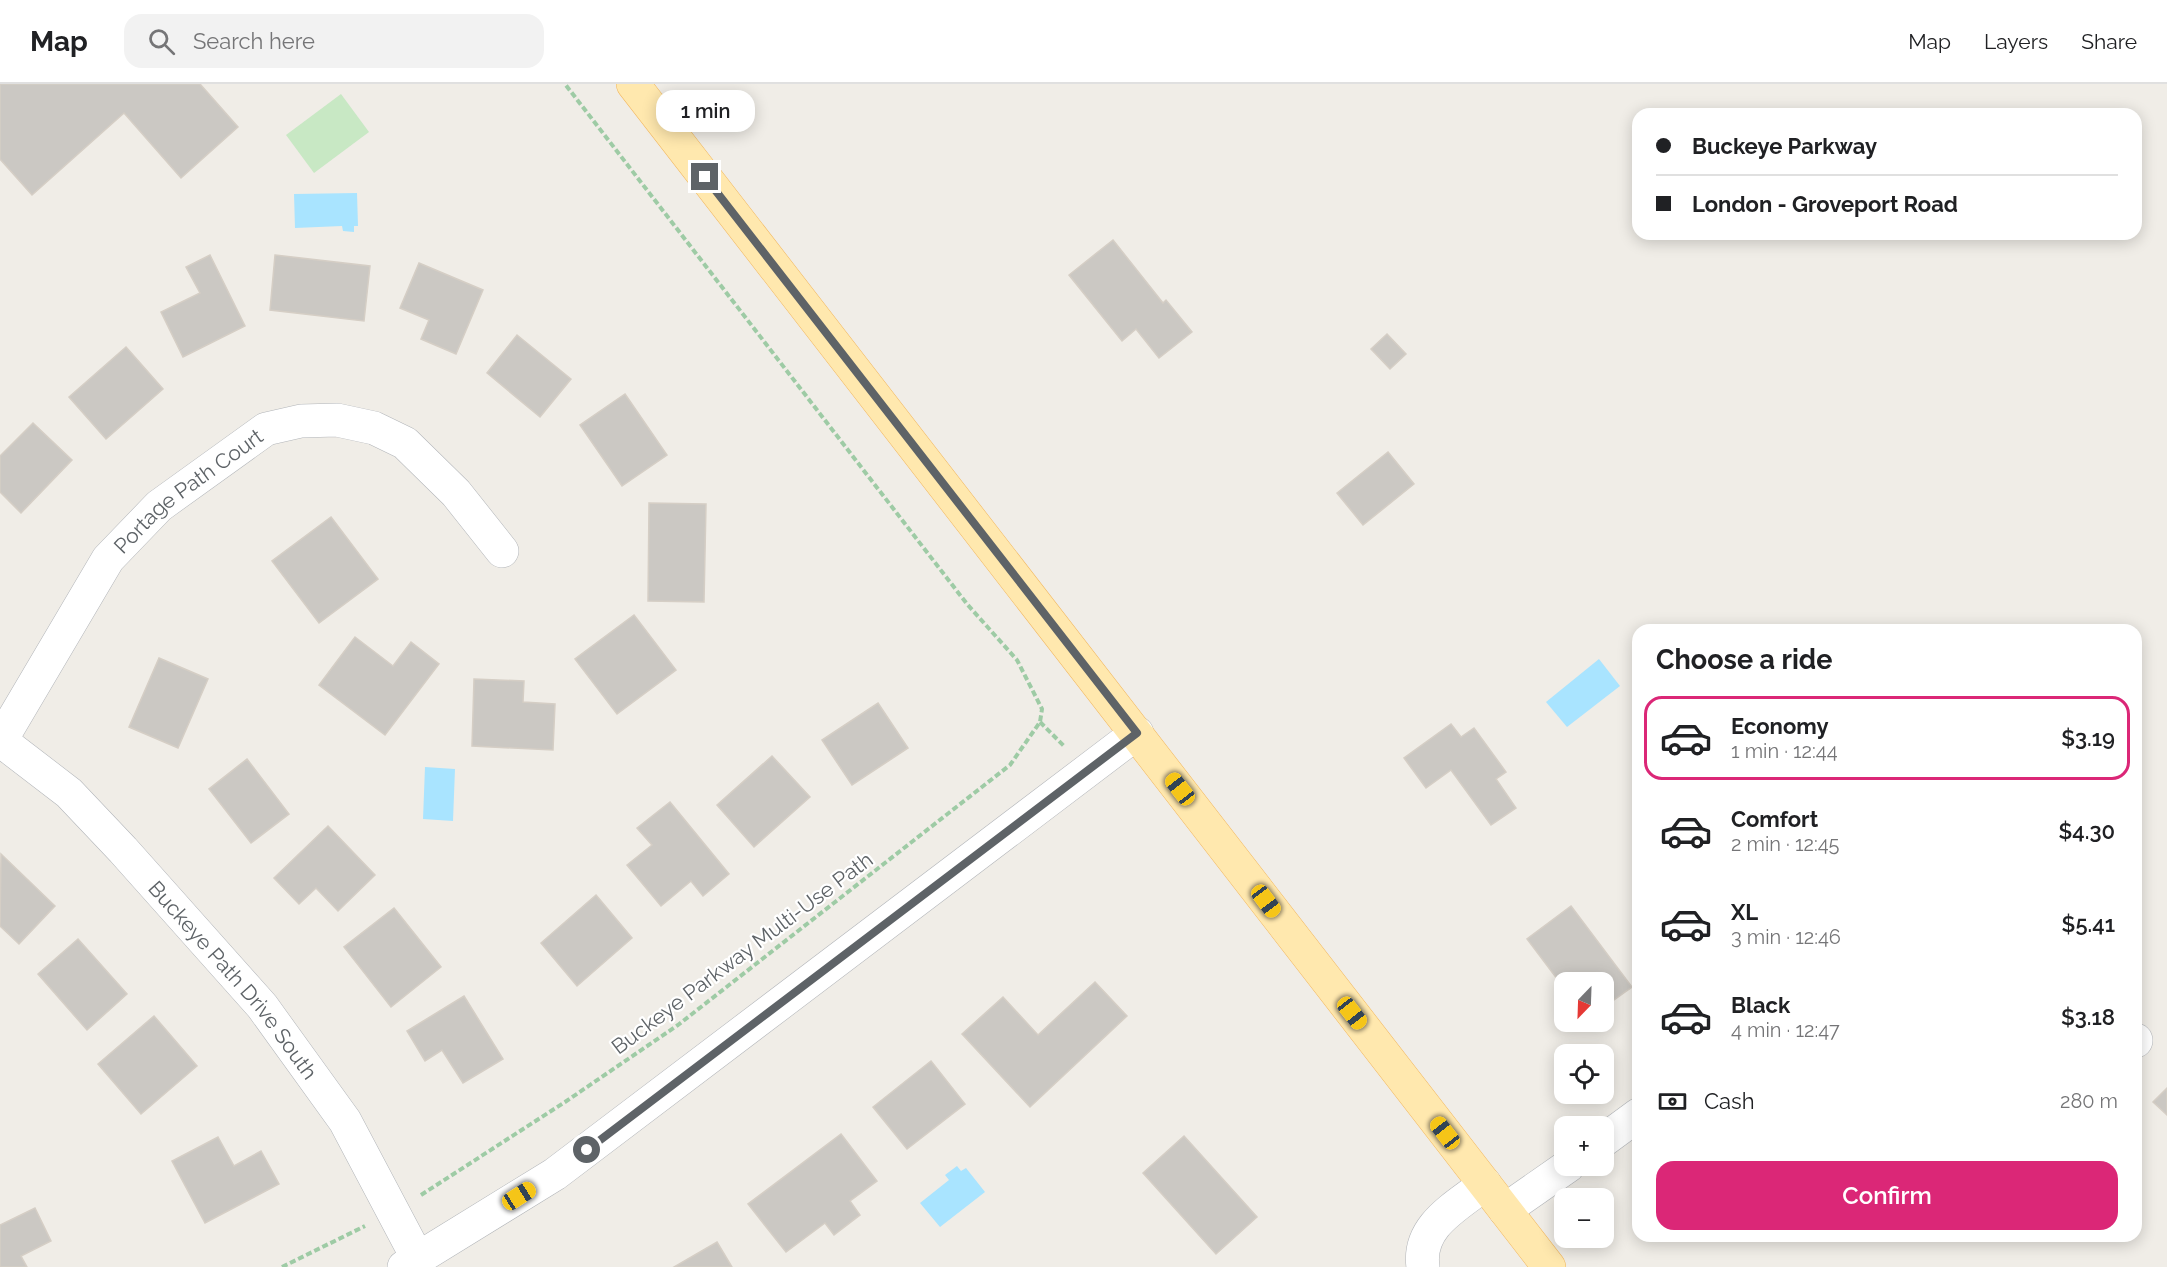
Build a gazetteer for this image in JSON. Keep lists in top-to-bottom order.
{
  "streets": {
    "street": ["Portage Path Court", "Buckeye Path Drive South"],
    "path": ["Buckeye Parkway Multi-Use Path"]
  },
  "crossings": [
    ["Portage Path Court", "Buckeye Path Drive South"],
    ["Buckeye Parkway Multi-Use Path", "Buckeye Path Drive South"]
  ],
  "north": "bottom left",
  "page": {
    "header": "Map",
    "search": "Search here",
    "nav": ["Map", "Layers", "Share"],
    "bubble": "1 min",
    "banner": ["Buckeye Parkway", "London - Groveport Road"],
    "heading": "Choose a ride",
    "list": [
      {
        "name": "Economy",
        "note": "1 min · 12:44",
        "value": "$3.19"
      },
      {
        "name": "Comfort",
        "note": "2 min · 12:45",
        "value": "$4.30"
      },
      {
        "name": "XL",
        "note": "3 min · 12:46",
        "value": "$5.41"
      },
      {
        "name": "Black",
        "note": "4 min · 12:47",
        "value": "$3.18"
      }
    ],
    "map_buttons": ["+", "−"],
    "pay": ["Cash", "280 m"],
    "buttons": "Confirm"
  }
}
